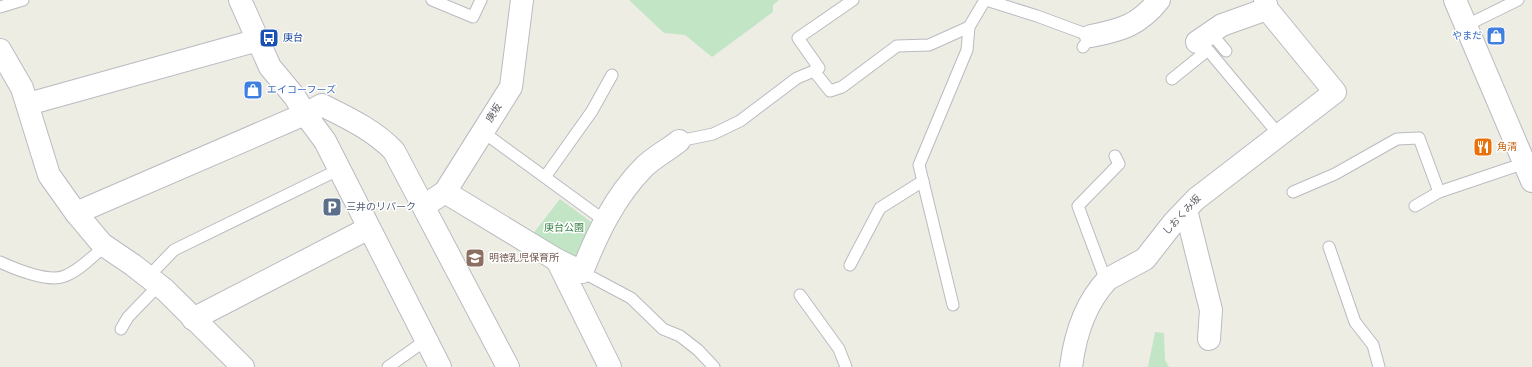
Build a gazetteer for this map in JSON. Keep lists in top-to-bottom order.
{
  "streets": {
    "street": ["庚坂", "しおくみ坂"]
  },
  "parks": ["庚台公園"],
  "places": {
    "shop": ["やまだ", "エイコーフーズ"],
    "bus stop": ["庚台"],
    "restaurant": ["角清"],
    "parking": ["三井のリパーク"],
    "school or university": ["明徳乳児保育所"]
  }
}
